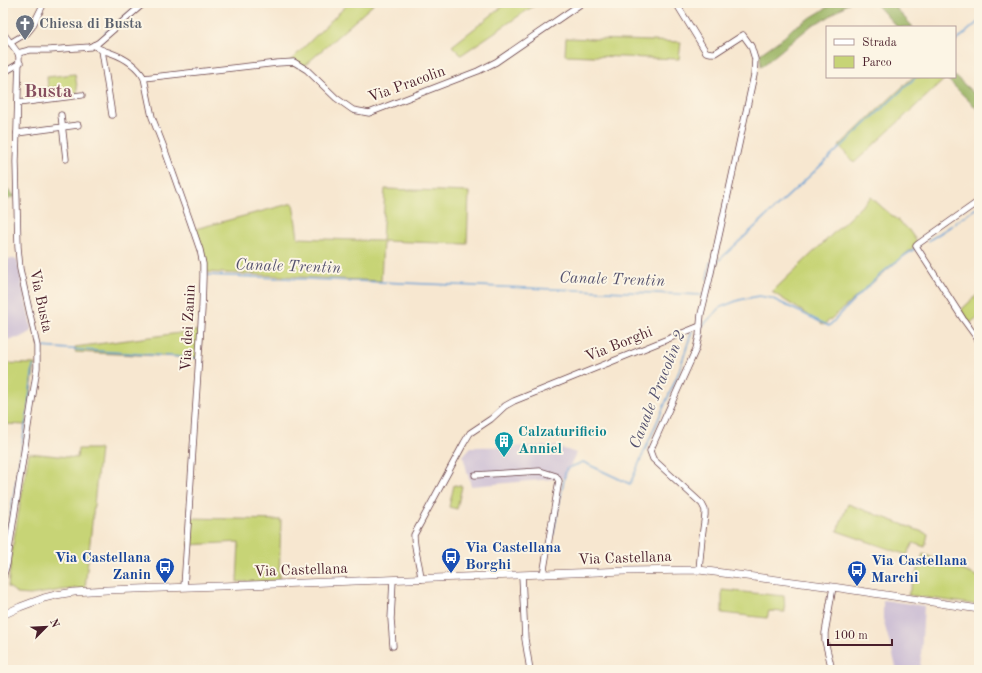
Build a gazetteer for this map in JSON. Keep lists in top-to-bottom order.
{
  "streets": {
    "main road": ["Via Castellana"],
    "street": [
      "Via Pracolin",
      "Via Busta",
      "Via dei Zanin",
      "Via Borghi"
    ]
  },
  "crossings": [
    ["Via Pracolin", "Via dei Zanin"],
    ["Via dei Zanin", "Via Castellana"],
    ["Via Borghi", "Via Castellana"]
  ],
  "districts": ["Busta"],
  "water": ["Canale Trentin", "Canale Pracolin 2"],
  "places": {
    "church": ["Chiesa di Busta"],
    "building": ["Calzaturificio Anniel"],
    "bus stop": ["Via Castellana Borghi", "Via Castellana Zanin", "Via Castellana Marchi"]
  },
  "legend": ["Strada", "Parco"],
  "scale_bar": "100 m",
  "north": "top right"
}
